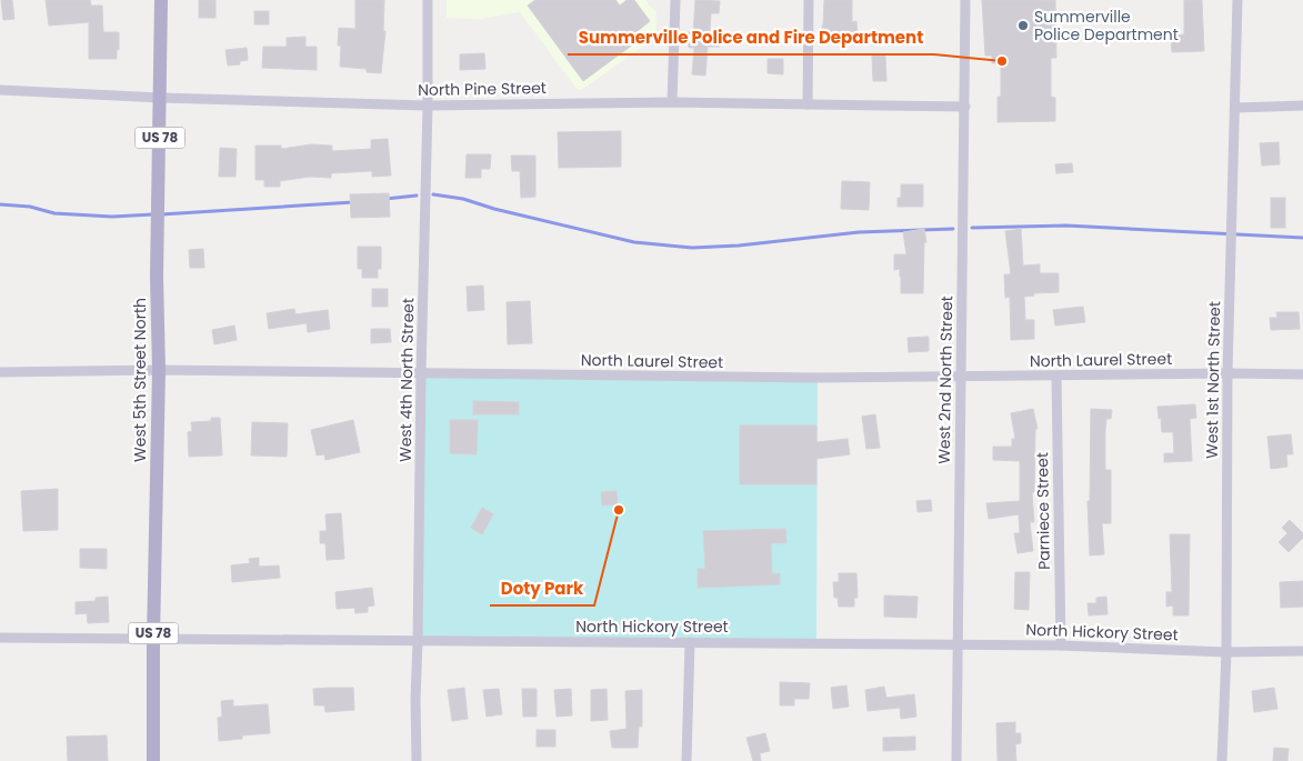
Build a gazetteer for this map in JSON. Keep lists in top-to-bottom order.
{
  "streets": {
    "main road": ["US 78", "West 5th Street North"],
    "street": [
      "North Pine Street",
      "North Laurel Street",
      "West 4th North Street",
      "West 2nd North Street",
      "West 1st North Street",
      "Parniece Street",
      "North Hickory Street"
    ]
  },
  "crossings": [
    ["North Pine Street", "West 5th Street North"],
    ["North Pine Street", "West 4th North Street"],
    ["North Pine Street", "West 2nd North Street"],
    ["North Laurel Street", "West 5th Street North"],
    ["North Laurel Street", "West 4th North Street"],
    ["North Laurel Street", "West 2nd North Street"],
    ["North Laurel Street", "West 1st North Street"],
    ["North Laurel Street", "Parniece Street"],
    ["West 5th Street North", "North Hickory Street"],
    ["West 4th North Street", "North Hickory Street"],
    ["West 2nd North Street", "North Hickory Street"],
    ["West 1st North Street", "North Hickory Street"],
    ["Parniece Street", "North Hickory Street"]
  ],
  "places": ["Summerville Police Department", "Summerville Police and Fire Department", "Doty Park"]
}
